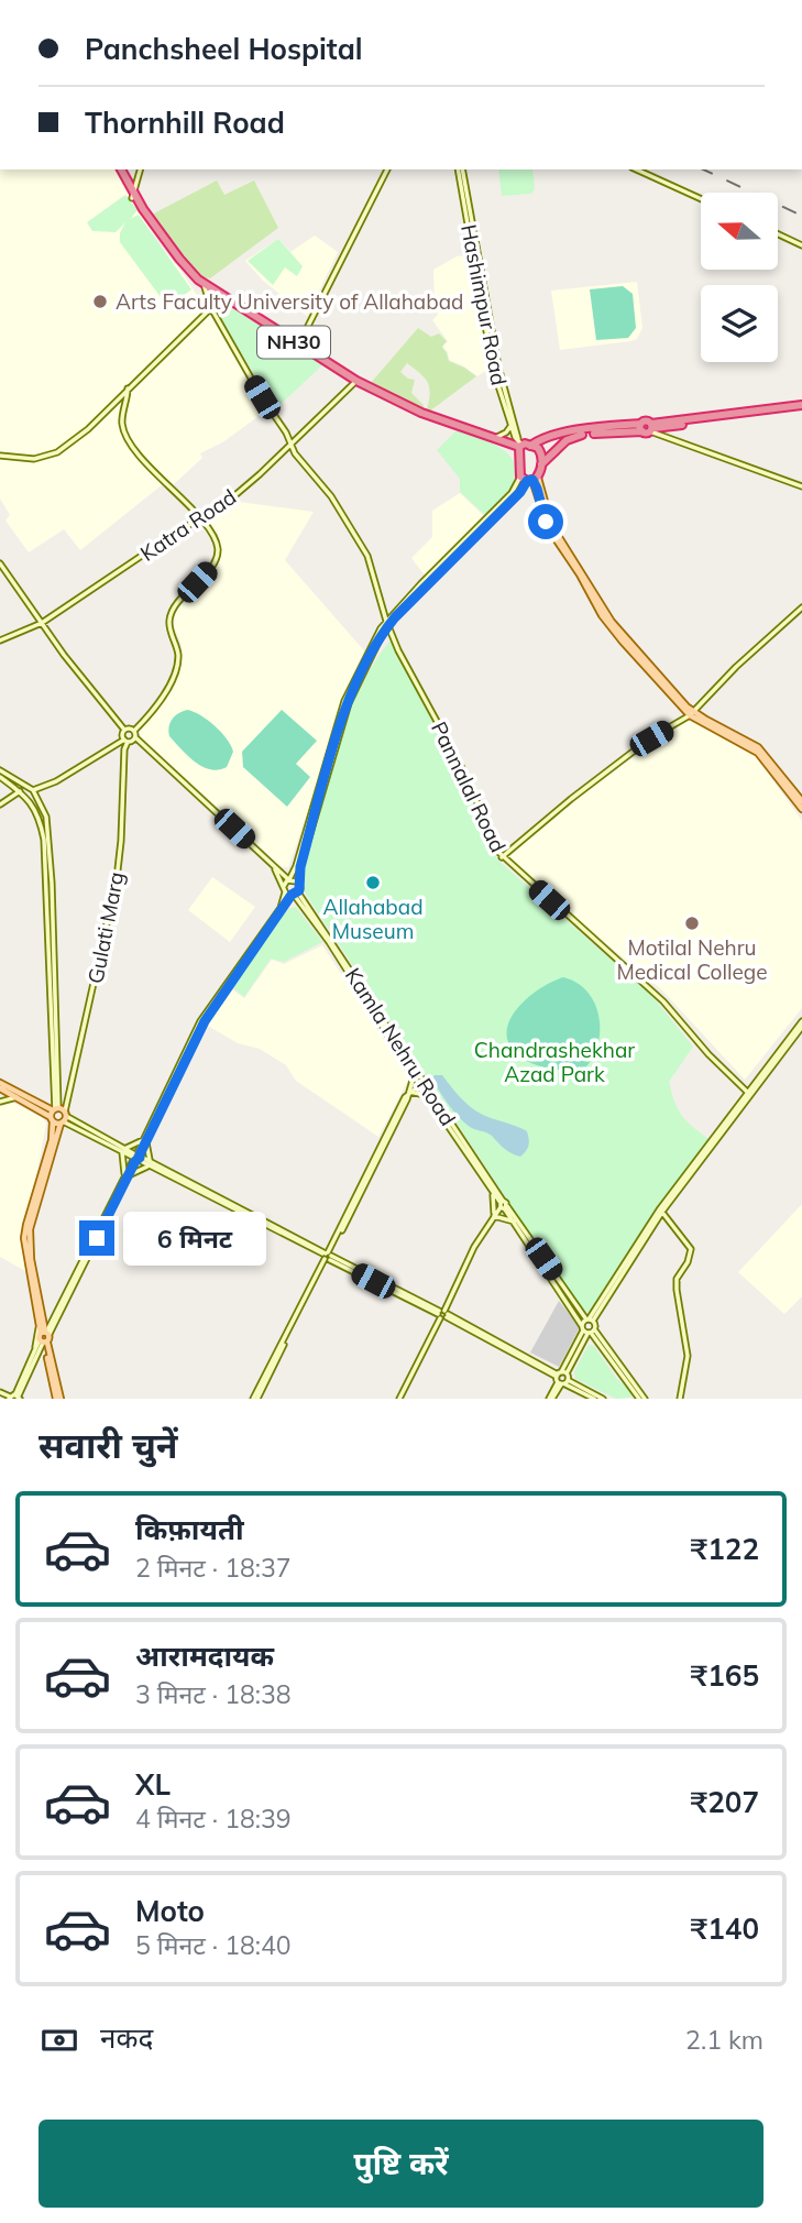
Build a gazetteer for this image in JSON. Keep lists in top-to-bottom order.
{
  "streets": {
    "street": [
      "Hashimpur Road",
      "Katra Road",
      "Pannalal Road",
      "Gulati Marg",
      "Kamla Nehru Road"
    ]
  },
  "crossings": [
    ["Katra Road", "Pannalal Road"]
  ],
  "parks": ["Chandrashekhar Azad Park"],
  "places": ["Arts Faculty University of Allahabad", "Allahabad Museum", "Motilal Nehru Medical College"],
  "north": "left",
  "page": {
    "banner": ["Panchsheel Hospital", "Thornhill Road"],
    "bubble": "6 मिनट",
    "heading": "सवारी चुनें",
    "list": [
      {
        "name": "किफ़ायती",
        "note": "2 मिनट · 18:37",
        "value": "₹122"
      },
      {
        "name": "आरामदायक",
        "note": "3 मिनट · 18:38",
        "value": "₹165"
      },
      {
        "name": "XL",
        "note": "4 मिनट · 18:39",
        "value": "₹207"
      },
      {
        "name": "Moto",
        "note": "5 मिनट · 18:40",
        "value": "₹140"
      }
    ],
    "pay": ["नकद", "2.1 km"],
    "buttons": "पुष्टि करें"
  }
}
